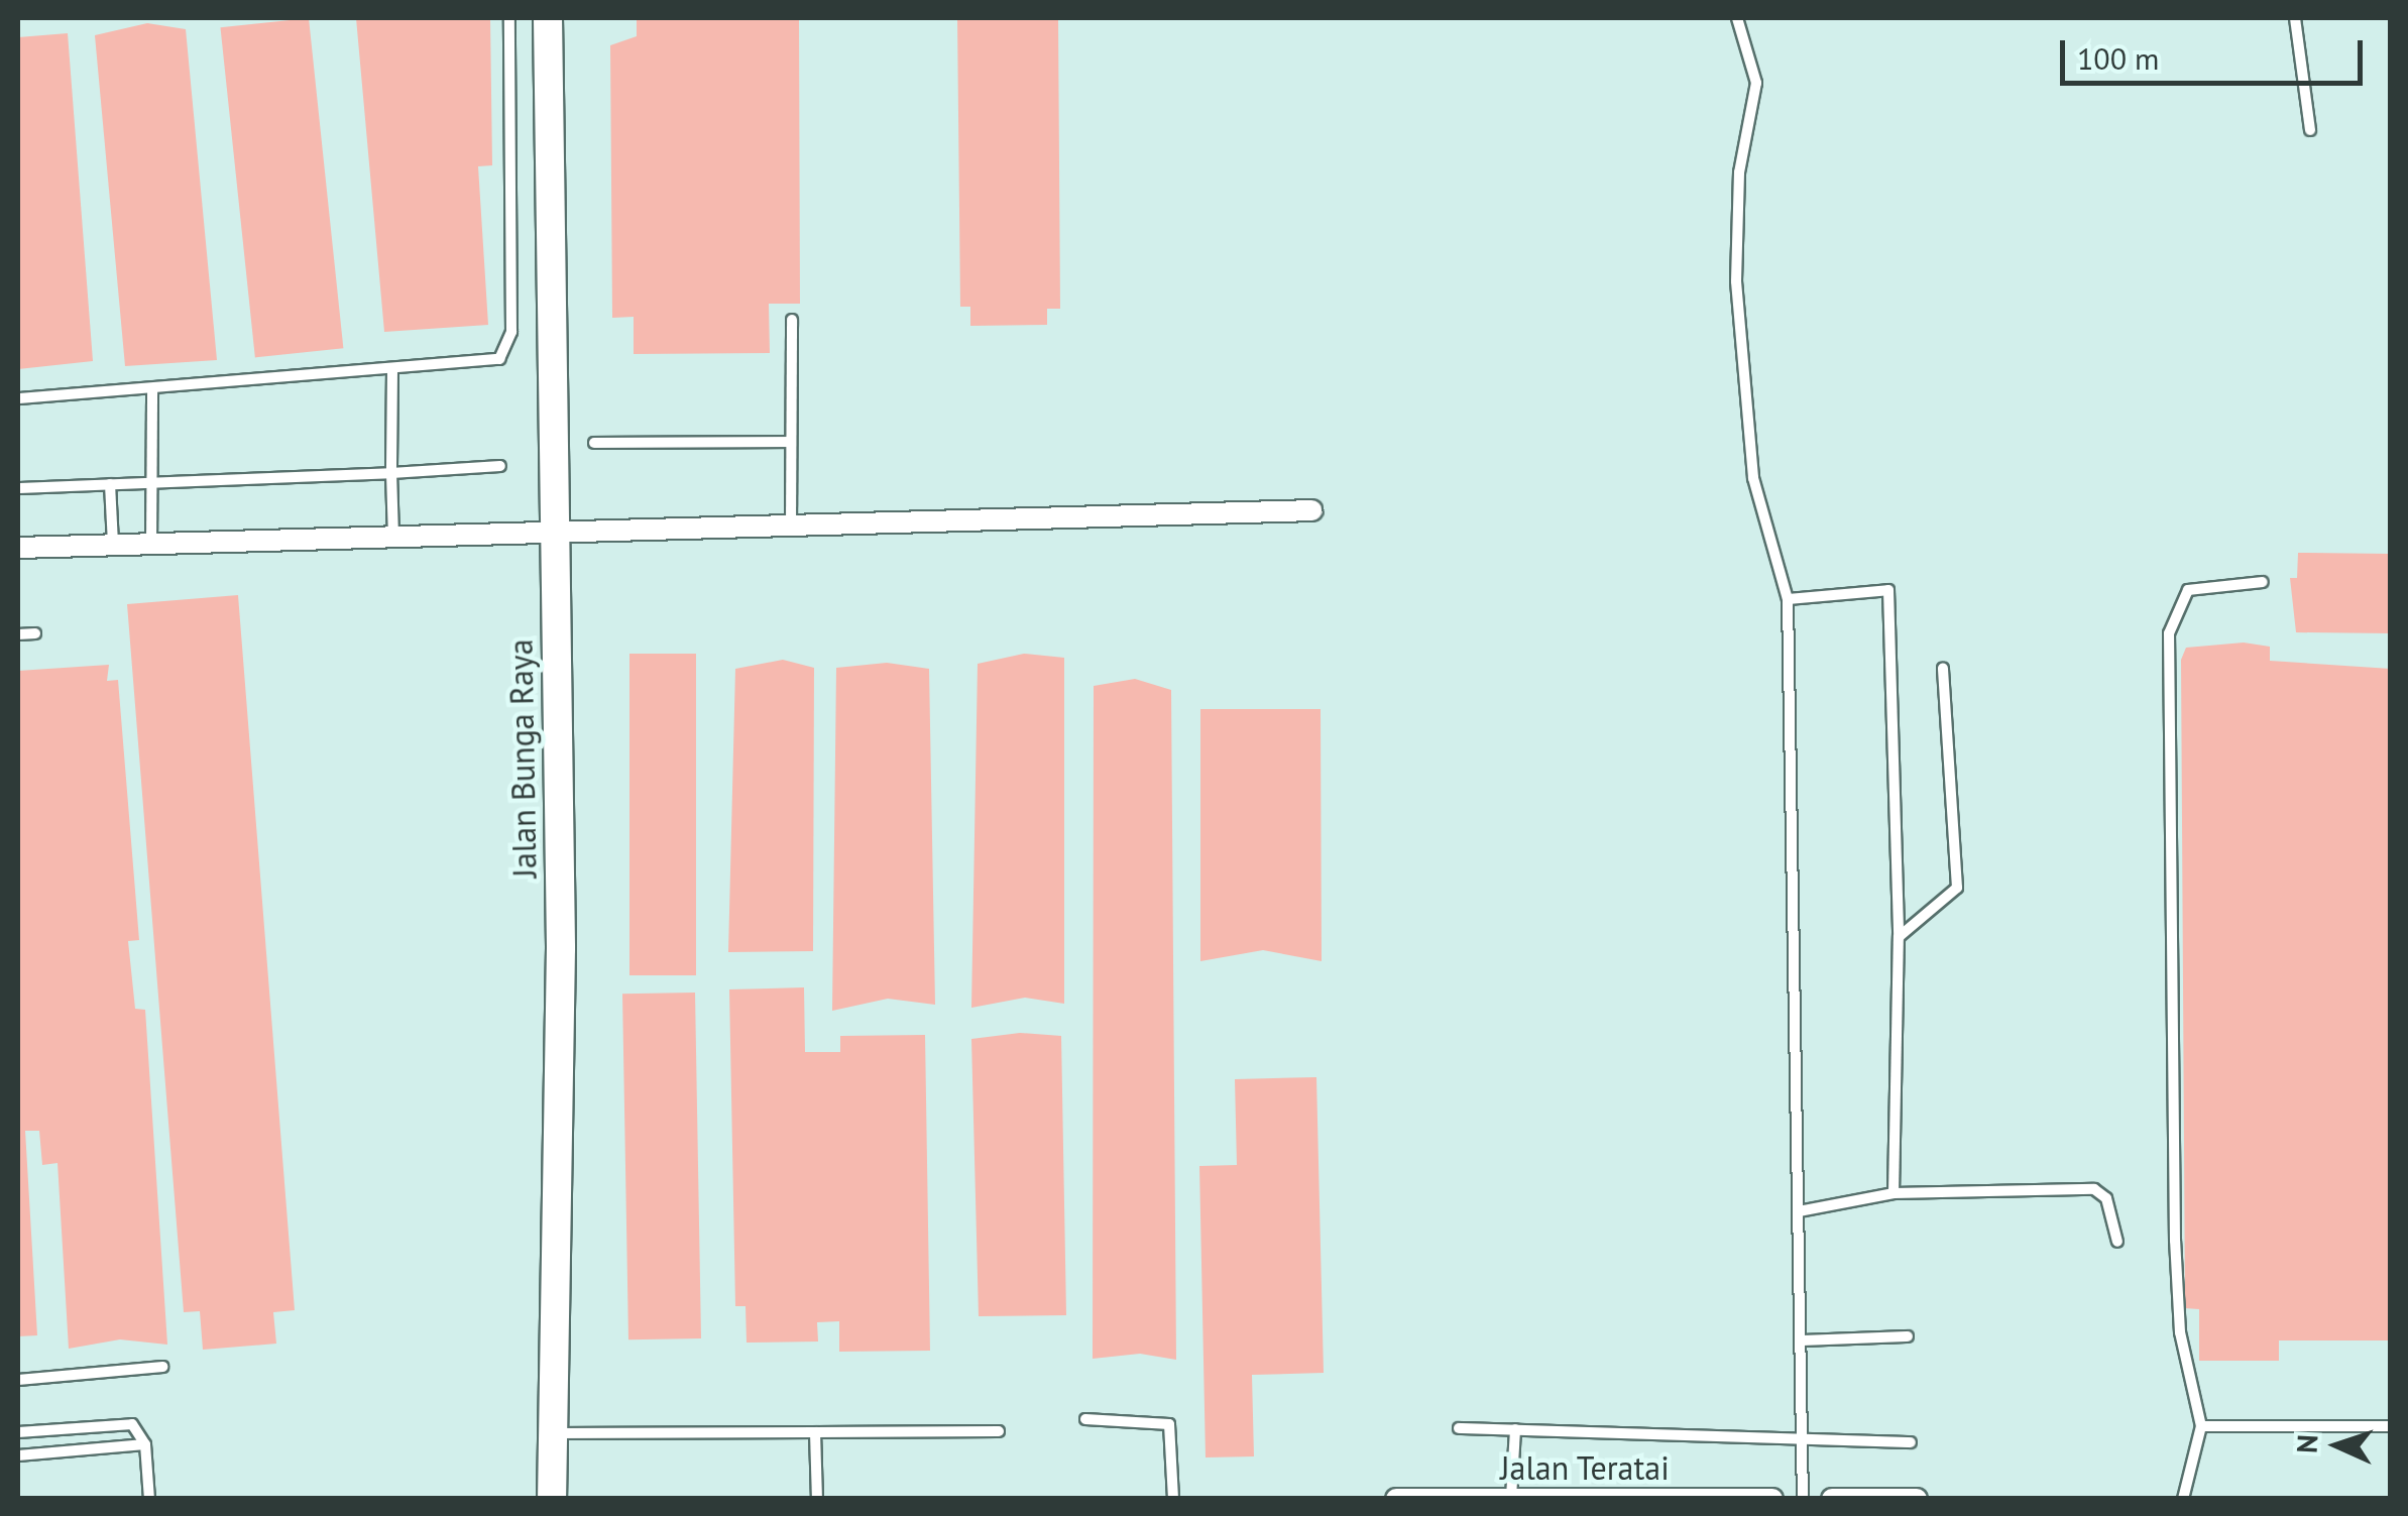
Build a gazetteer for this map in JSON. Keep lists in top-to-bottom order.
{
  "streets": {
    "street": ["Jalan Bunga Raya", "Jalan Teratai"]
  },
  "scale_bar": "100 m",
  "north": "left"
}
